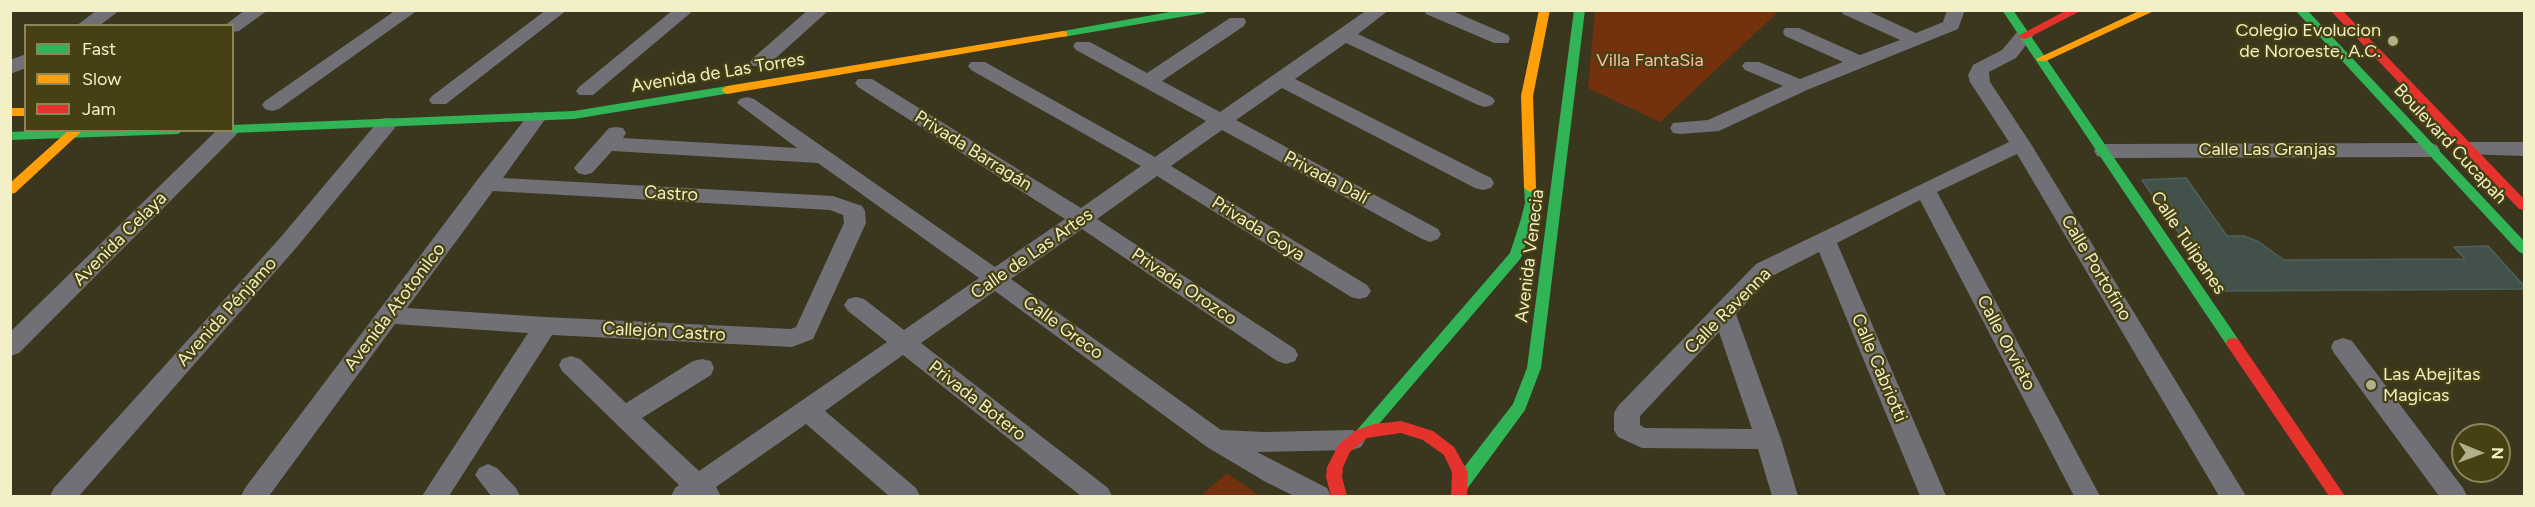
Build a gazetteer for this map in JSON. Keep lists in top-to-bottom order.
{
  "streets": {
    "main road": [
      "Avenida de Las Torres",
      "Boulevard Cucapah",
      "Calle Tulipanes",
      "Avenida Venecia"
    ],
    "street": [
      "Calle Las Granjas",
      "Privada Barragán",
      "Privada Dalí",
      "Castro",
      "Privada Goya",
      "Avenida Celaya",
      "Calle de Las Artes",
      "Calle Portofino",
      "Privada Orozco",
      "Avenida Atotonilco",
      "Calle Ravenna",
      "Avenida Pénjamo",
      "Calle Greco",
      "Callejón Castro",
      "Calle Orvieto",
      "Calle Cabriotti",
      "Privada Botero"
    ]
  },
  "crossings": [
    ["Avenida de Las Torres", "Avenida Atotonilco"],
    ["Avenida de Las Torres", "Avenida Pénjamo"],
    ["Boulevard Cucapah", "Calle Las Granjas"],
    ["Calle Las Granjas", "Calle Tulipanes"],
    ["Privada Barragán", "Calle de Las Artes"],
    ["Privada Barragán", "Privada Orozco"],
    ["Privada Dalí", "Calle de Las Artes"],
    ["Castro", "Avenida Atotonilco"],
    ["Castro", "Callejón Castro"],
    ["Privada Goya", "Calle de Las Artes"],
    ["Calle Tulipanes", "Calle Portofino"],
    ["Calle de Las Artes", "Privada Orozco"],
    ["Calle de Las Artes", "Calle Greco"],
    ["Calle de Las Artes", "Privada Botero"],
    ["Calle Portofino", "Calle Ravenna"],
    ["Avenida Atotonilco", "Callejón Castro"],
    ["Calle Ravenna", "Calle Orvieto"],
    ["Calle Ravenna", "Calle Cabriotti"]
  ],
  "parks": ["Villa FantaSia"],
  "places": ["Colegio Evolucion de Noroeste, A.C.", "Las Abejitas Magicas"],
  "legend": ["Fast", "Slow", "Jam"],
  "north": "right"
}
